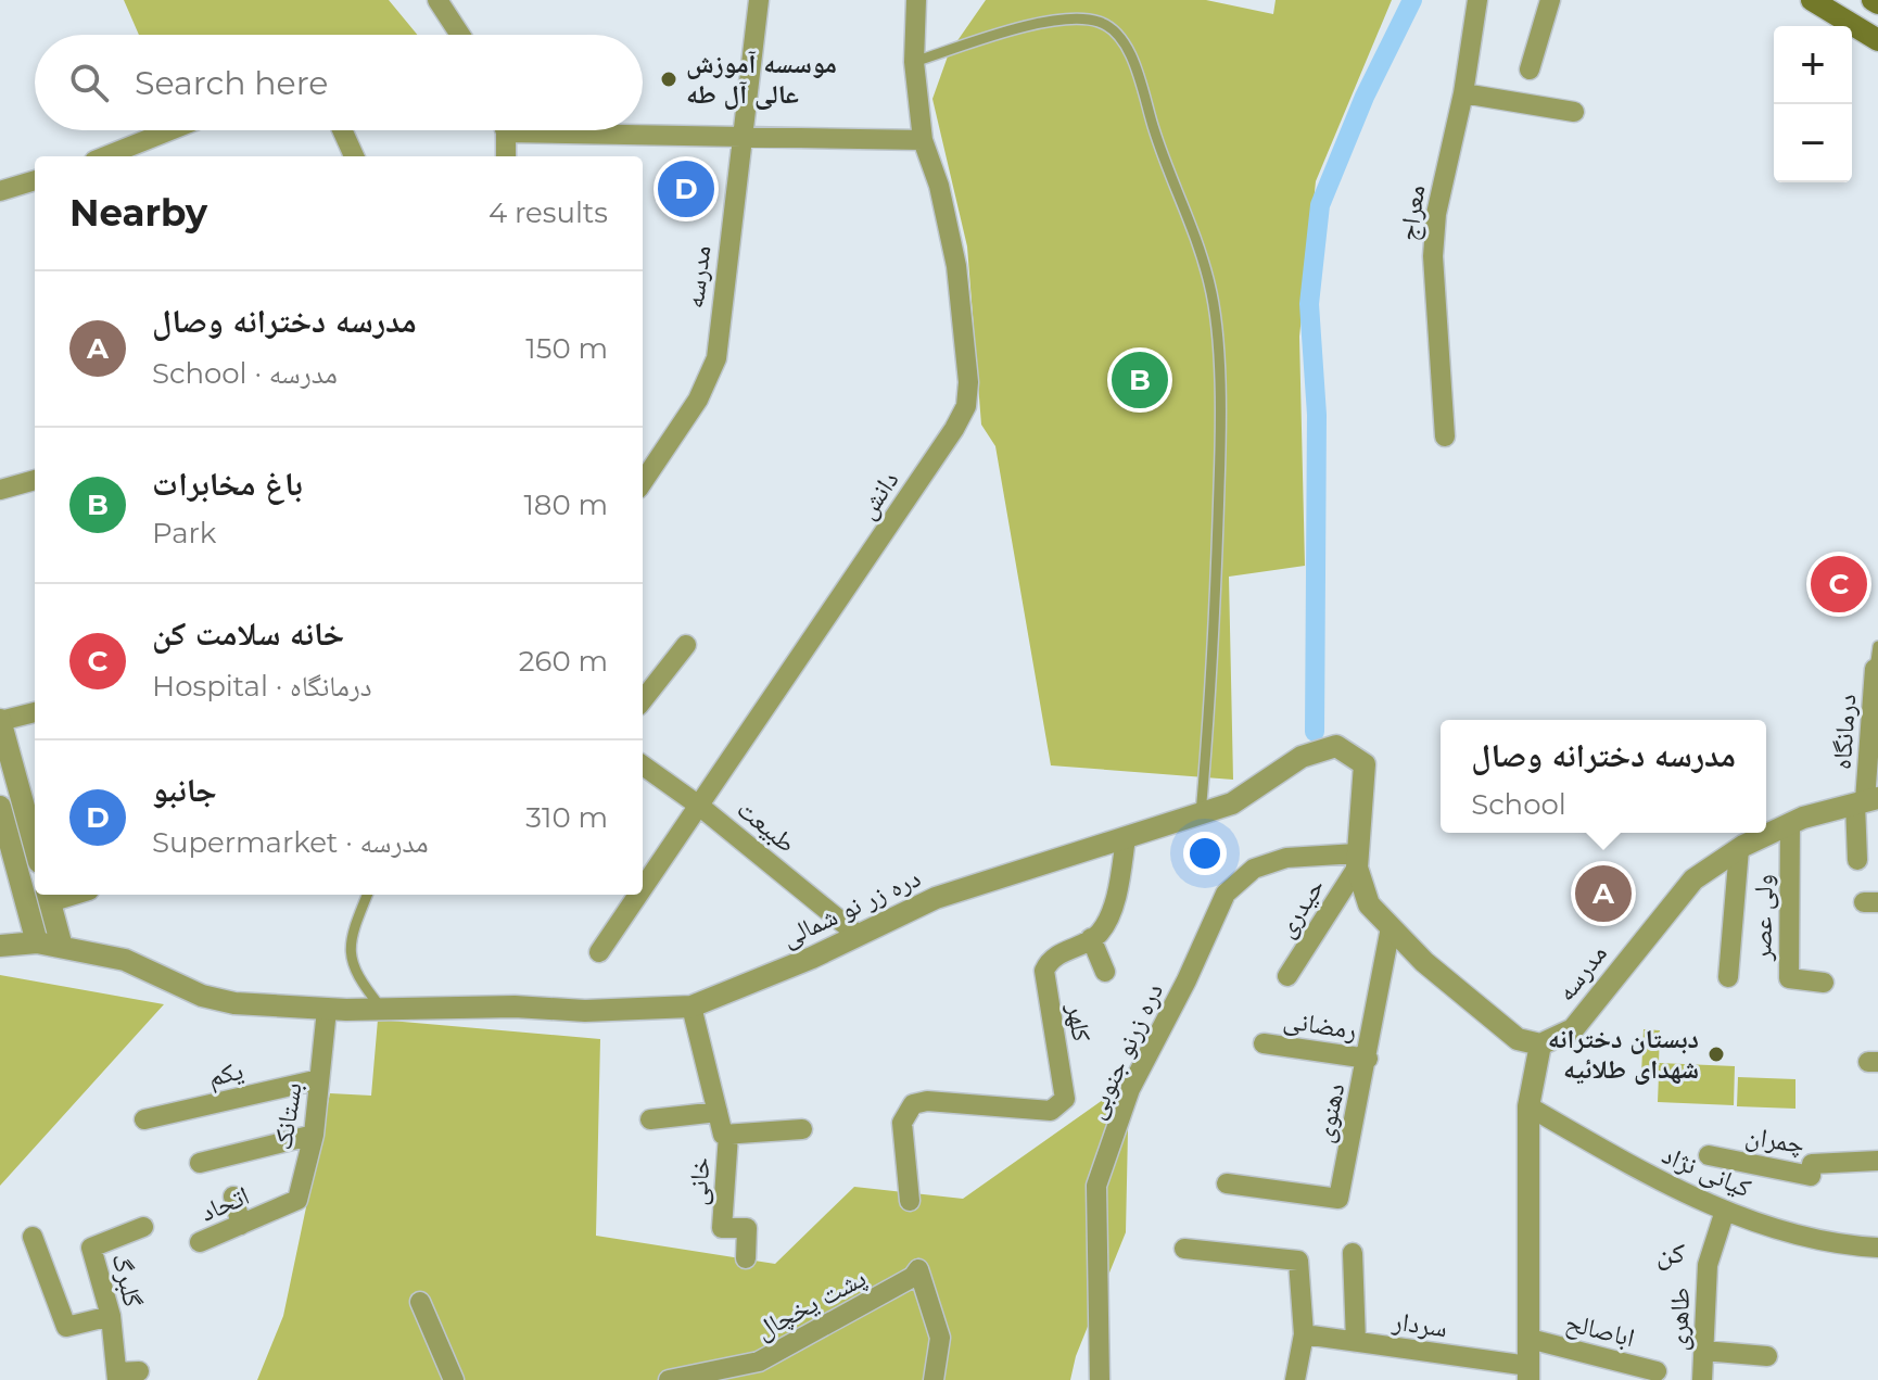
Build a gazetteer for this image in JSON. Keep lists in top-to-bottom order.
{
  "streets": {
    "street": [
      "معراج",
      "مدرسه",
      "دانش",
      "درمانگاه",
      "طبیعت",
      "دره زر نو شمالی",
      "حیدری",
      "ولی عصر",
      "کلهر",
      "رمضانی",
      "دره زرنو جنوبی",
      "یکم",
      "دهنوی",
      "بستانک",
      "چمران",
      "کیانی نژاد",
      "خانی",
      "اتحاد",
      "گلبرگ",
      "پشت یخچال",
      "طاهری",
      "سردار",
      "اباصالح"
    ]
  },
  "crossings": [
    ["مدرسه", "درمانگاه"],
    ["مدرسه", "دره زر نو شمالی"],
    ["مدرسه", "ولی عصر"],
    ["دانش", "طبیعت"],
    ["طبیعت", "دره زر نو شمالی"],
    ["دره زر نو شمالی", "حیدری"],
    ["دره زر نو شمالی", "کلهر"],
    ["دره زر نو شمالی", "دره زرنو جنوبی"],
    ["دره زر نو شمالی", "دهنوی"],
    ["دره زر نو شمالی", "بستانک"],
    ["دره زر نو شمالی", "خانی"],
    ["حیدری", "دره زرنو جنوبی"],
    ["رمضانی", "دهنوی"],
    ["یکم", "بستانک"],
    ["بستانک", "اتحاد"],
    ["کیانی نژاد", "طاهری"]
  ],
  "districts": ["کن"],
  "places": ["موسسه آموزش عالی آل طه", "دبستان دخترانه شهدای طلائیه"],
  "page": {
    "map_buttons": ["+", "−"],
    "search": "Search here",
    "pins": [
      "D",
      "B",
      "C",
      "A"
    ],
    "heading": ["Nearby", "4 results"],
    "list": [
      {
        "mark": "A",
        "name": "مدرسه دخترانه وصال",
        "note": "School · مدرسه",
        "value": "150 m"
      },
      {
        "mark": "B",
        "name": "باغ مخابرات",
        "note": "Park",
        "value": "180 m"
      },
      {
        "mark": "C",
        "name": "خانه سلامت کن",
        "note": "Hospital · درمانگاه",
        "value": "260 m"
      },
      {
        "mark": "D",
        "name": "جانبو",
        "note": "Supermarket · مدرسه",
        "value": "310 m"
      }
    ],
    "popup": ["مدرسه دخترانه وصال", "School"]
  }
}
